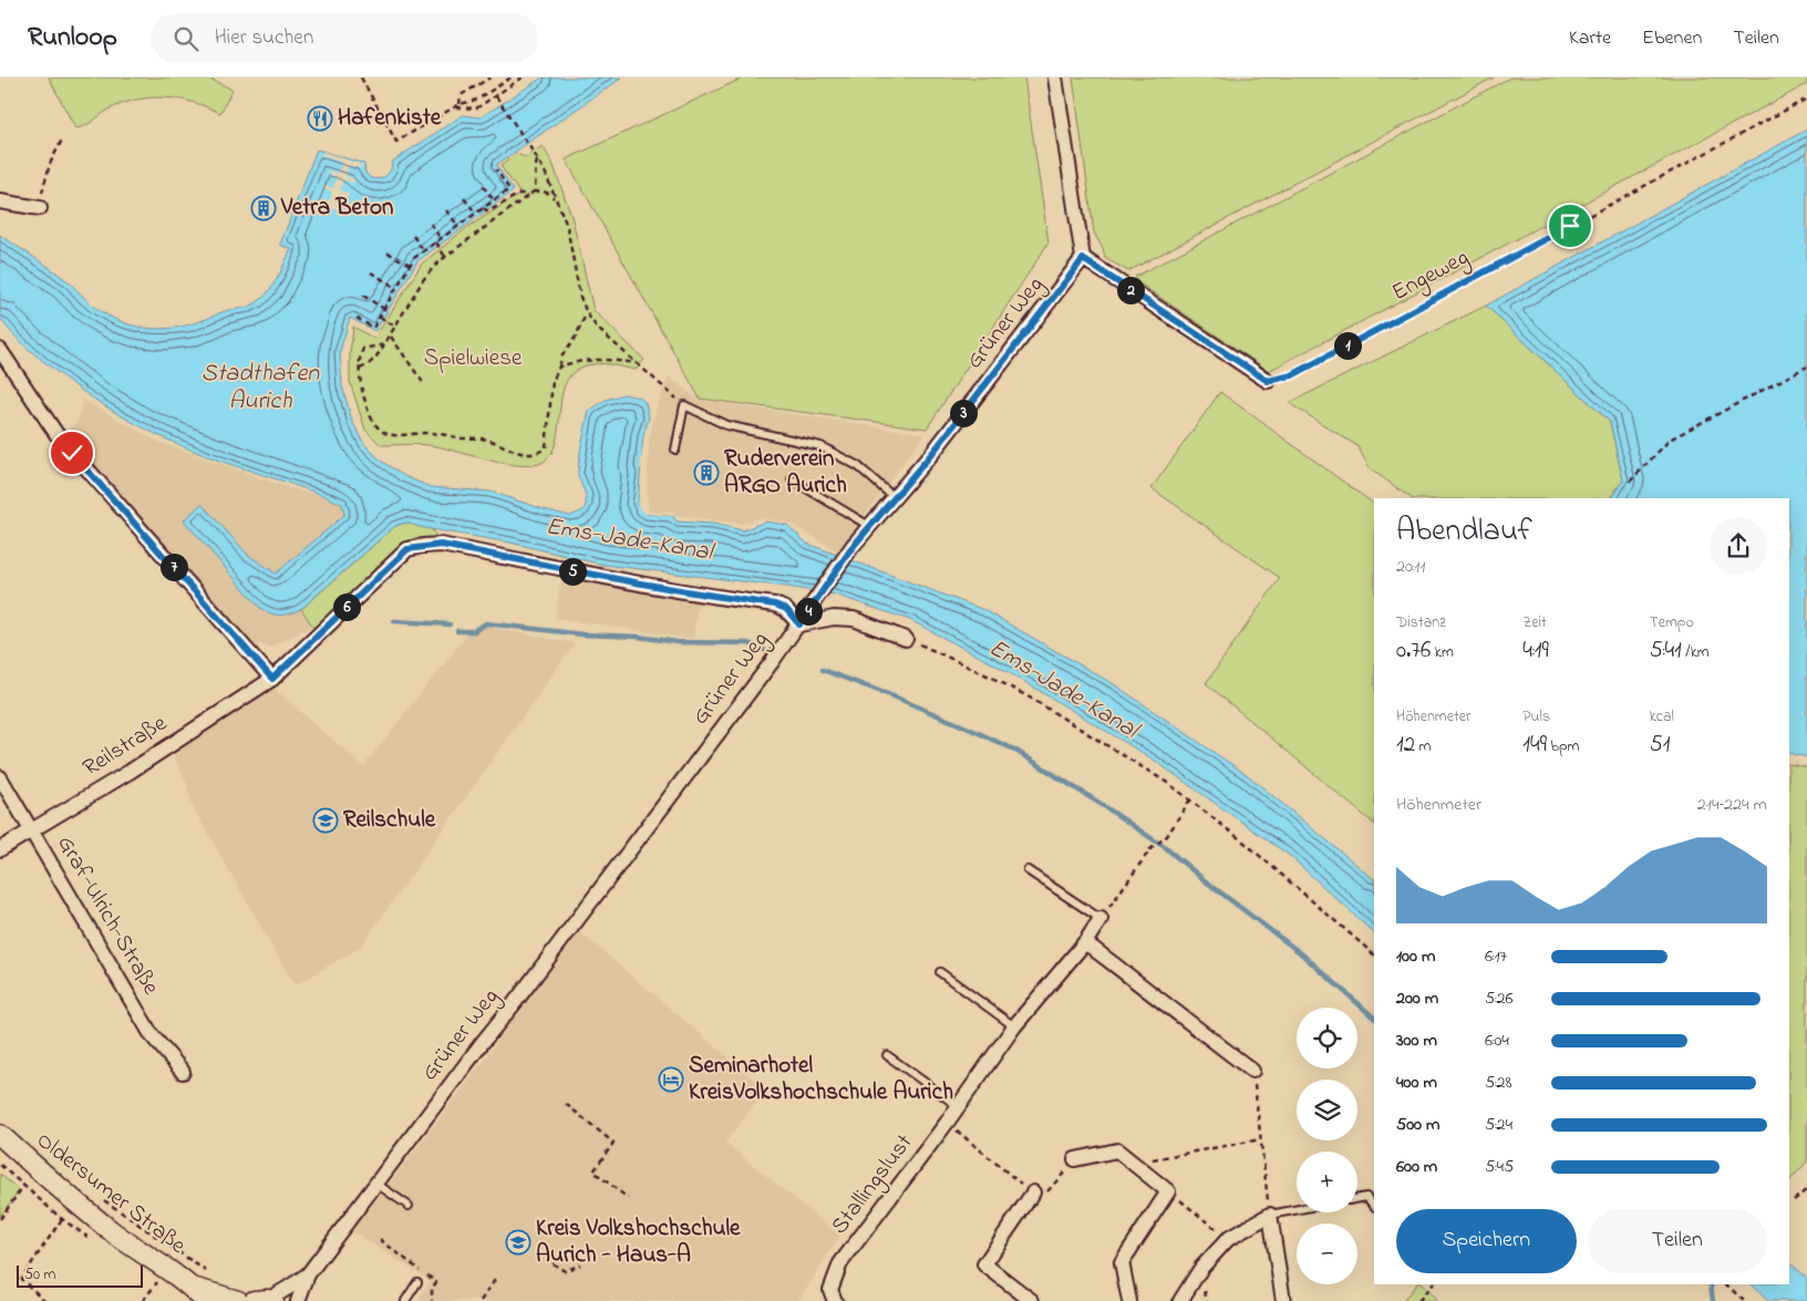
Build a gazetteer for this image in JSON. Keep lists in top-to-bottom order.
{
  "streets": {
    "main road": ["Oldersumer Straße"],
    "street": [
      "Grüner Weg",
      "Reilstraße",
      "Graf-Ulrich-Straße",
      "Stallingslust"
    ],
    "path": ["Engeweg"]
  },
  "crossings": [
    ["Grüner Weg", "Reilstraße"],
    ["Reilstraße", "Graf-Ulrich-Straße"]
  ],
  "water": ["Stadthafen Aurich", "Ems-Jade-Kanal"],
  "parks": ["Spielwiese"],
  "places": {
    "restaurant": ["Hafenkiste"],
    "building": ["Vetra Beton", "Ruderverein ARGO Aurich"],
    "school or university": ["Reilschule", "Kreis Volkshochschule Aurich - Haus-A"],
    "hotel": ["Seminarhotel KreisVolkshochschule Aurich"]
  },
  "scale_bar": "50 m",
  "page": {
    "header": "Runloop",
    "search": "Hier suchen",
    "nav": ["Karte", "Ebenen", "Teilen"],
    "pins": [
      "2",
      "1",
      "3",
      "7",
      "5",
      "6",
      "4"
    ],
    "heading": ["Abendlauf", "20:11"],
    "stats": [
      ["Distanz", "0.76 km"],
      ["Zeit", "4:19"],
      ["Tempo", "5:41 /km"],
      ["Höhenmeter", "12 m"],
      ["Puls", "149 bpm"],
      ["kcal", "51"]
    ],
    "chart": ["Höhenmeter", "214–224 m"],
    "list": [
      {
        "name": "100 m",
        "note": "6:17"
      },
      {
        "name": "200 m",
        "note": "5:26"
      },
      {
        "name": "300 m",
        "note": "6:04"
      },
      {
        "name": "400 m",
        "note": "5:28"
      },
      {
        "name": "500 m",
        "note": "5:24"
      },
      {
        "name": "600 m",
        "note": "5:45"
      }
    ],
    "map_buttons": ["+", "−"],
    "buttons": ["Speichern", "Teilen"],
    "scale": "50 m"
  }
}
